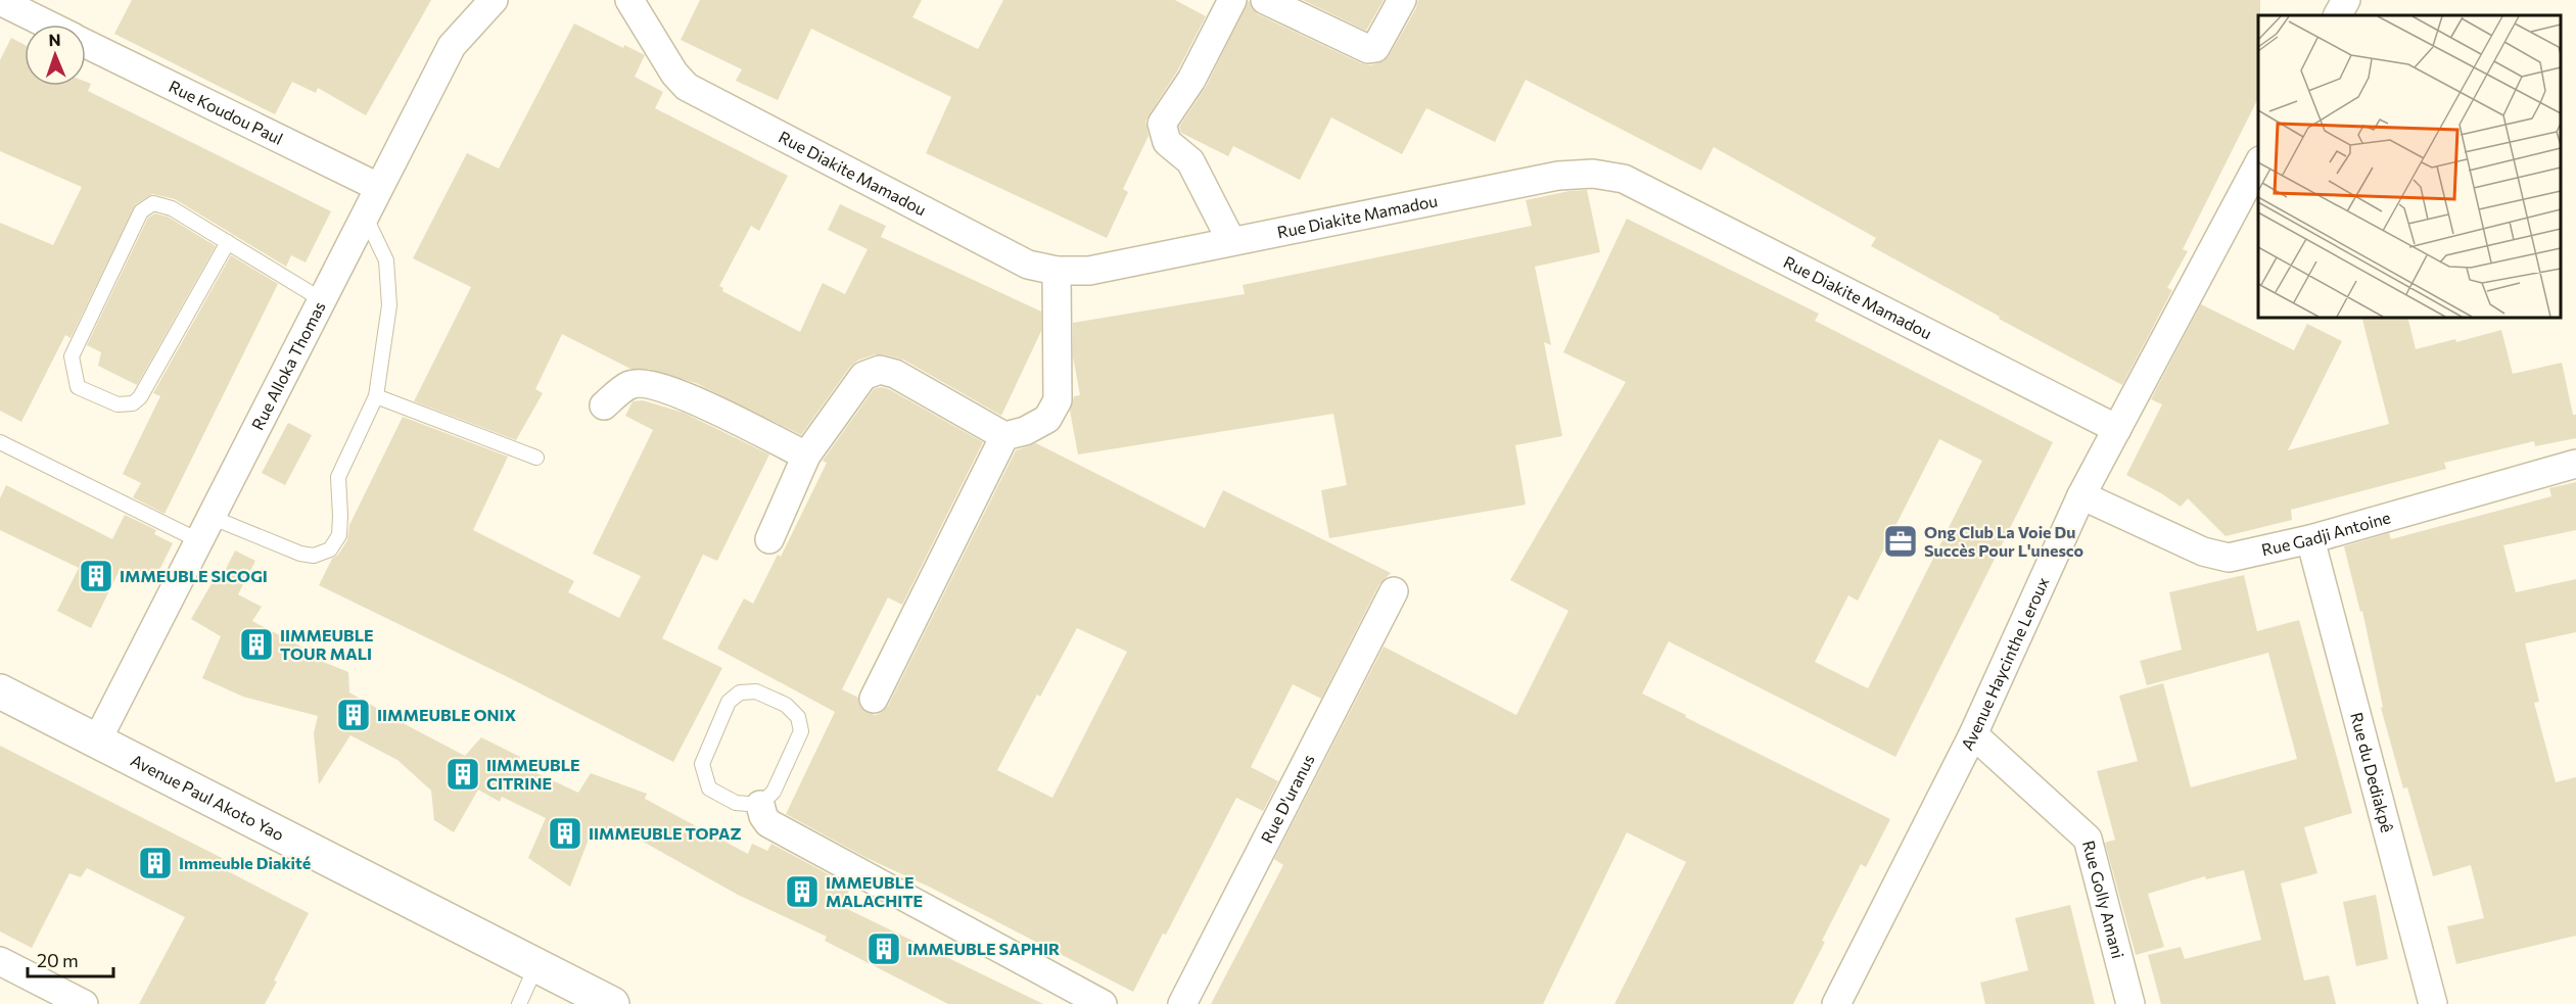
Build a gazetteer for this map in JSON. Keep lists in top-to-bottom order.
{
  "streets": {
    "street": [
      "Rue Koudou Paul",
      "Rue Diakite Mamadou",
      "Rue Alloka Thomas",
      "Rue Gadji Antoine",
      "Avenue Haycinthe Leroux",
      "Rue du Dediakpê",
      "Avenue Paul Akoto Yao",
      "Rue D'uranus",
      "Rue Golly Amani"
    ]
  },
  "crossings": [
    ["Rue Koudou Paul", "Rue Alloka Thomas"],
    ["Rue Diakite Mamadou", "Avenue Haycinthe Leroux"],
    ["Rue Alloka Thomas", "Avenue Paul Akoto Yao"],
    ["Rue Gadji Antoine", "Avenue Haycinthe Leroux"],
    ["Rue Gadji Antoine", "Rue du Dediakpê"],
    ["Avenue Haycinthe Leroux", "Rue Golly Amani"]
  ],
  "places": {
    "office": ["Ong Club La Voie Du Succès Pour L'unesco"],
    "building": [
      "IMMEUBLE SICOGI",
      "IIMMEUBLE TOUR MALI",
      "IIMMEUBLE ONIX",
      "IIMMEUBLE CITRINE",
      "IIMMEUBLE TOPAZ",
      "Immeuble Diakité",
      "IMMEUBLE MALACHITE",
      "IMMEUBLE SAPHIR"
    ]
  },
  "scale_bar": "20 m",
  "north": "top"
}
